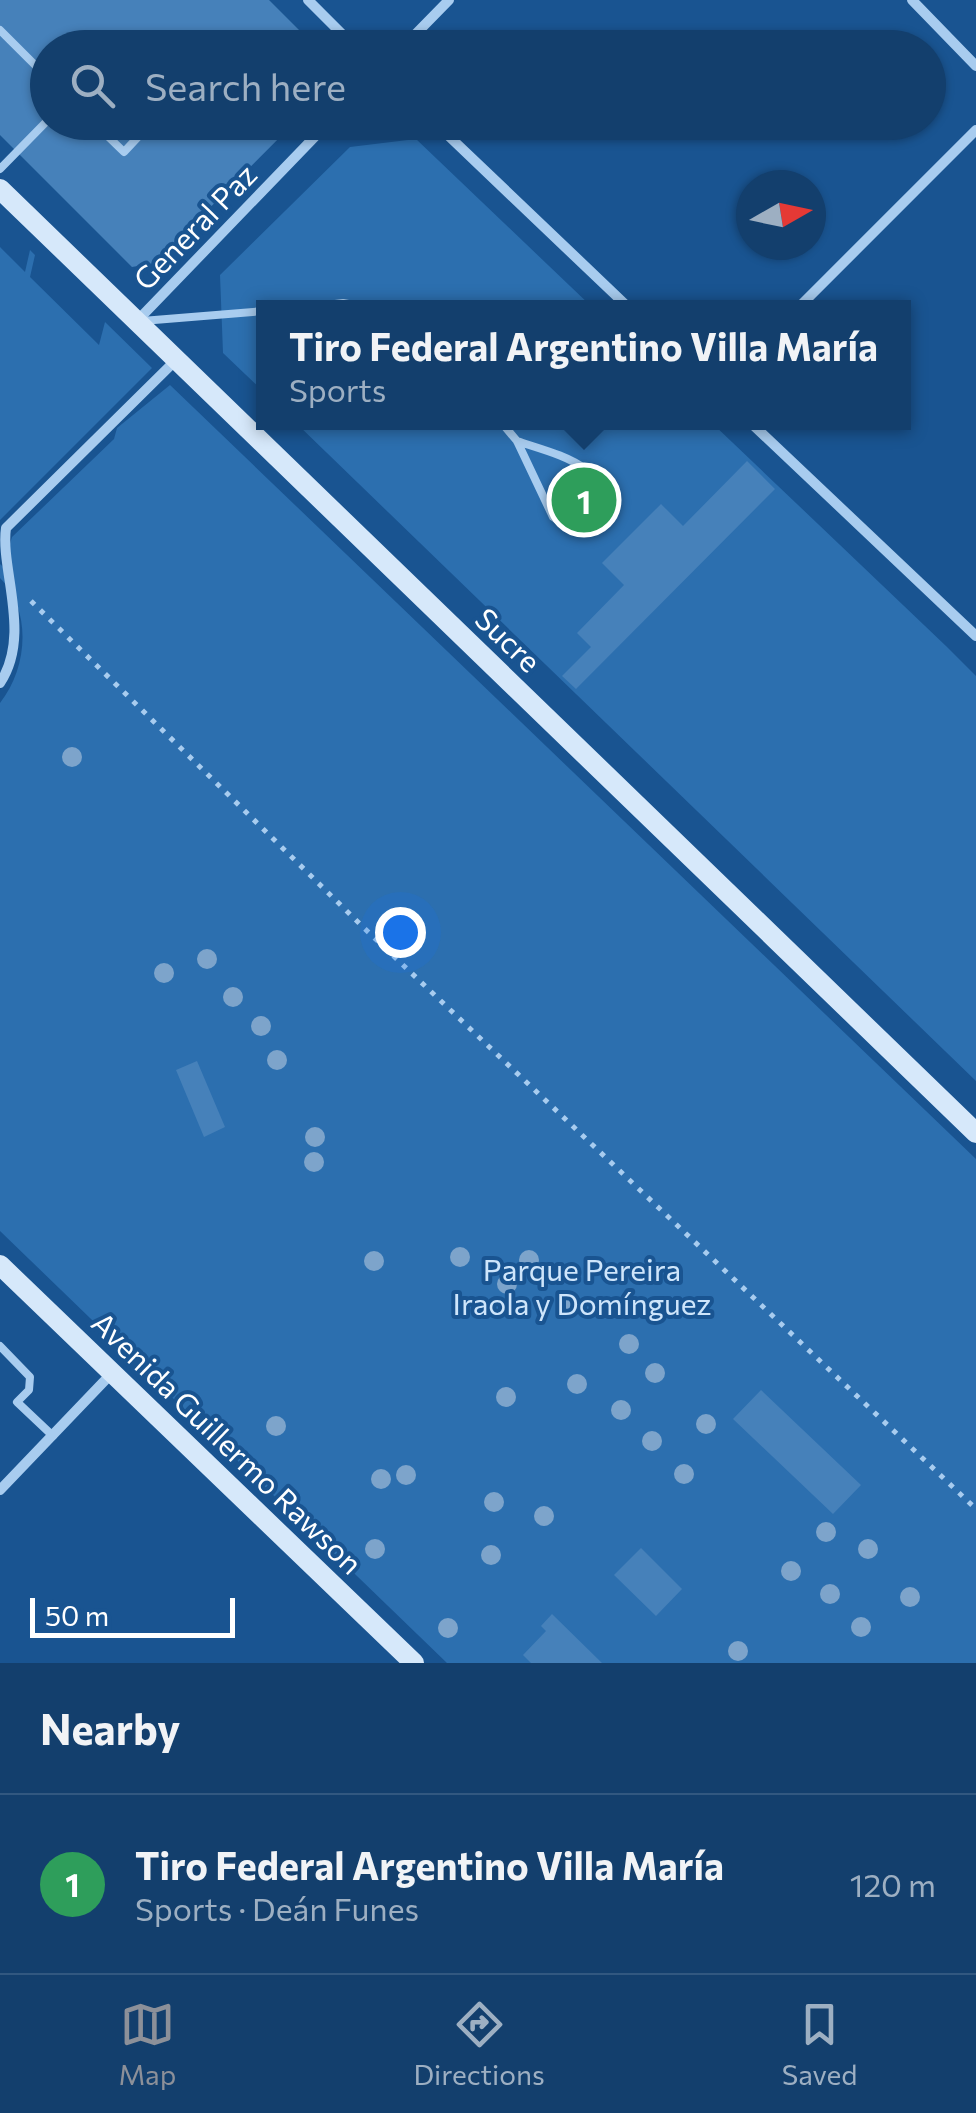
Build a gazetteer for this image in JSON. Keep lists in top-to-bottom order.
{
  "streets": {
    "main road": ["Sucre", "Avenida Guillermo Rawson"],
    "street": ["General Paz"]
  },
  "crossings": [
    ["General Paz", "Sucre"]
  ],
  "parks": ["Parque Pereira Iraola y Domínguez"],
  "scale_bar": "50 m",
  "north": "right",
  "page": {
    "search": "Search here",
    "popup": ["Tiro Federal Argentino Villa María", "Sports"],
    "pins": "1",
    "scale": "50 m",
    "heading": "Nearby",
    "list": [
      {
        "mark": "1",
        "name": "Tiro Federal Argentino Villa María",
        "note": "Sports · Deán Funes",
        "value": "120 m"
      }
    ],
    "nav": ["Map", "Directions", "Saved"]
  }
}
